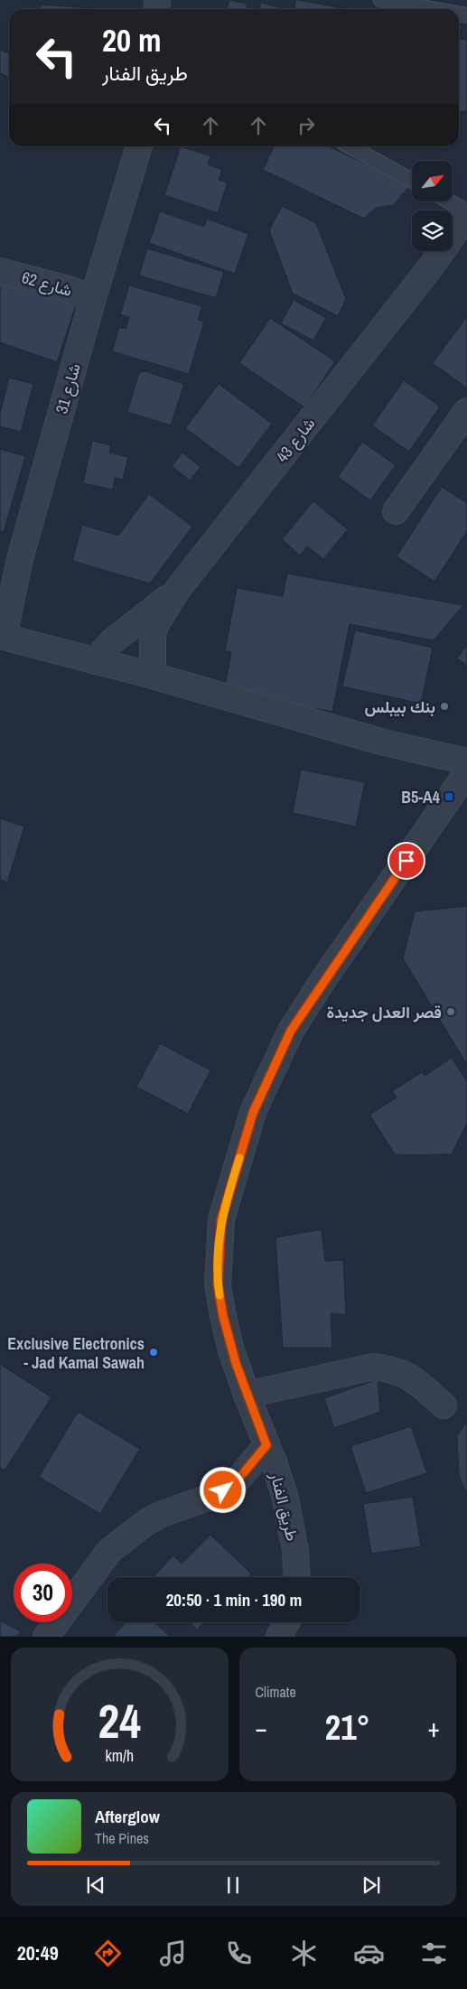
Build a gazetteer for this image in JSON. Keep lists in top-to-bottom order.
{
  "streets": {
    "street": [
      "شارع 62",
      "شارع 31",
      "شارع 43",
      "طريق الفنار"
    ]
  },
  "crossings": [
    ["شارع 62", "شارع 31"]
  ],
  "places": {
    "other": ["بنك بيبلس", "قصر العدل جديدة", "Exclusive Electronics - Jad Kamal Sawah"],
    "transit": ["B5-A4"]
  },
  "north": "top right",
  "page": {
    "turn": ["20 m", "طريق الفنار"],
    "limit": "30",
    "trip": "20:50 · 1 min · 190 m",
    "tile": "Climate",
    "heat": ["−", "21°", "+"],
    "song": ["Afterglow", "The Pines"],
    "tabs": "20:49",
    "gauge": ["24", "km/h"]
  }
}
